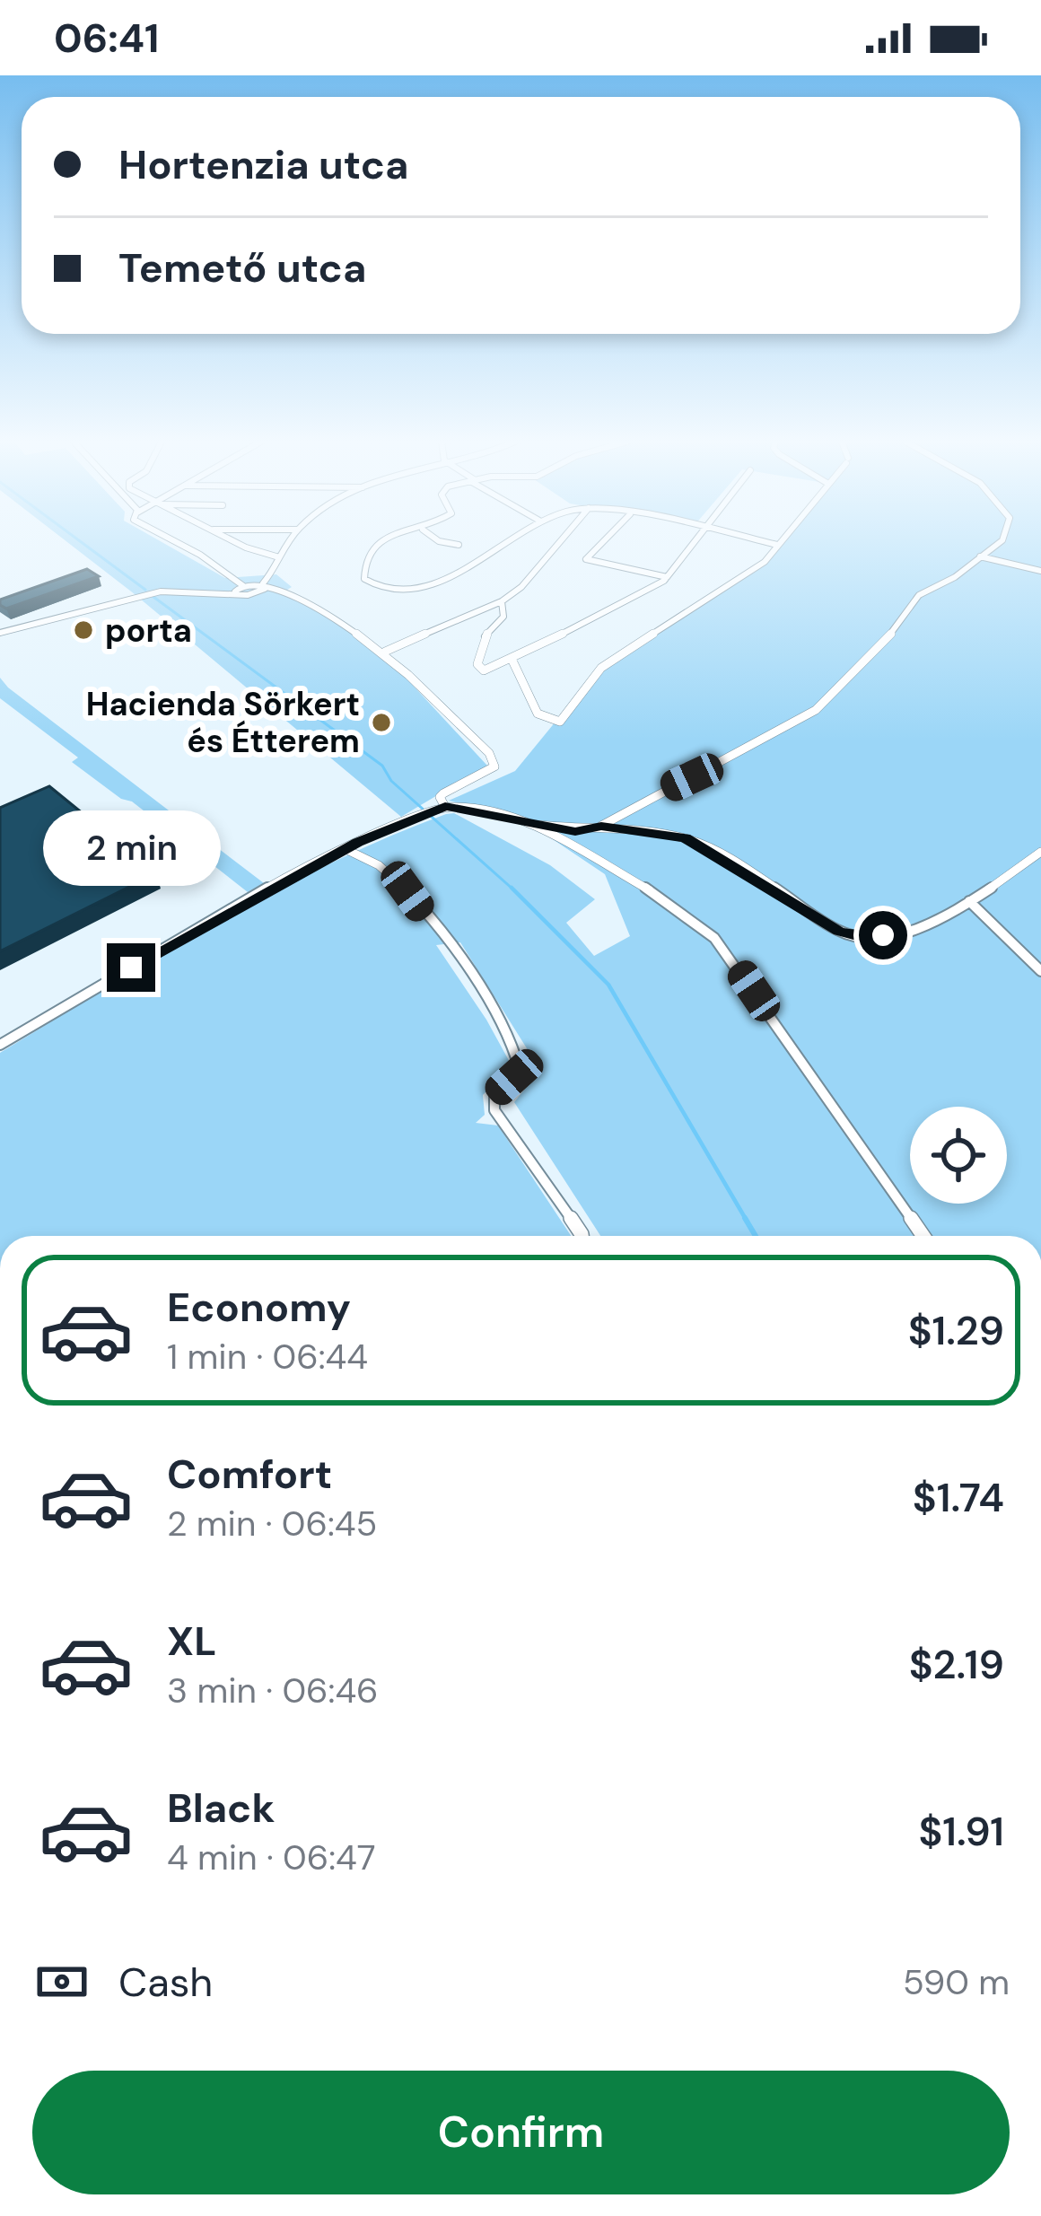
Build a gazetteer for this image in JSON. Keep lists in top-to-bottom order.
{
  "places": ["porta", "Hacienda Sörkert és Étterem"],
  "page": {
    "status": "06:41",
    "banner": ["Hortenzia utca", "Temető utca"],
    "bubble": "2 min",
    "list": [
      {
        "name": "Economy",
        "note": "1 min · 06:44",
        "value": "$1.29"
      },
      {
        "name": "Comfort",
        "note": "2 min · 06:45",
        "value": "$1.74"
      },
      {
        "name": "XL",
        "note": "3 min · 06:46",
        "value": "$2.19"
      },
      {
        "name": "Black",
        "note": "4 min · 06:47",
        "value": "$1.91"
      }
    ],
    "pay": ["Cash", "590 m"],
    "buttons": "Confirm"
  }
}
